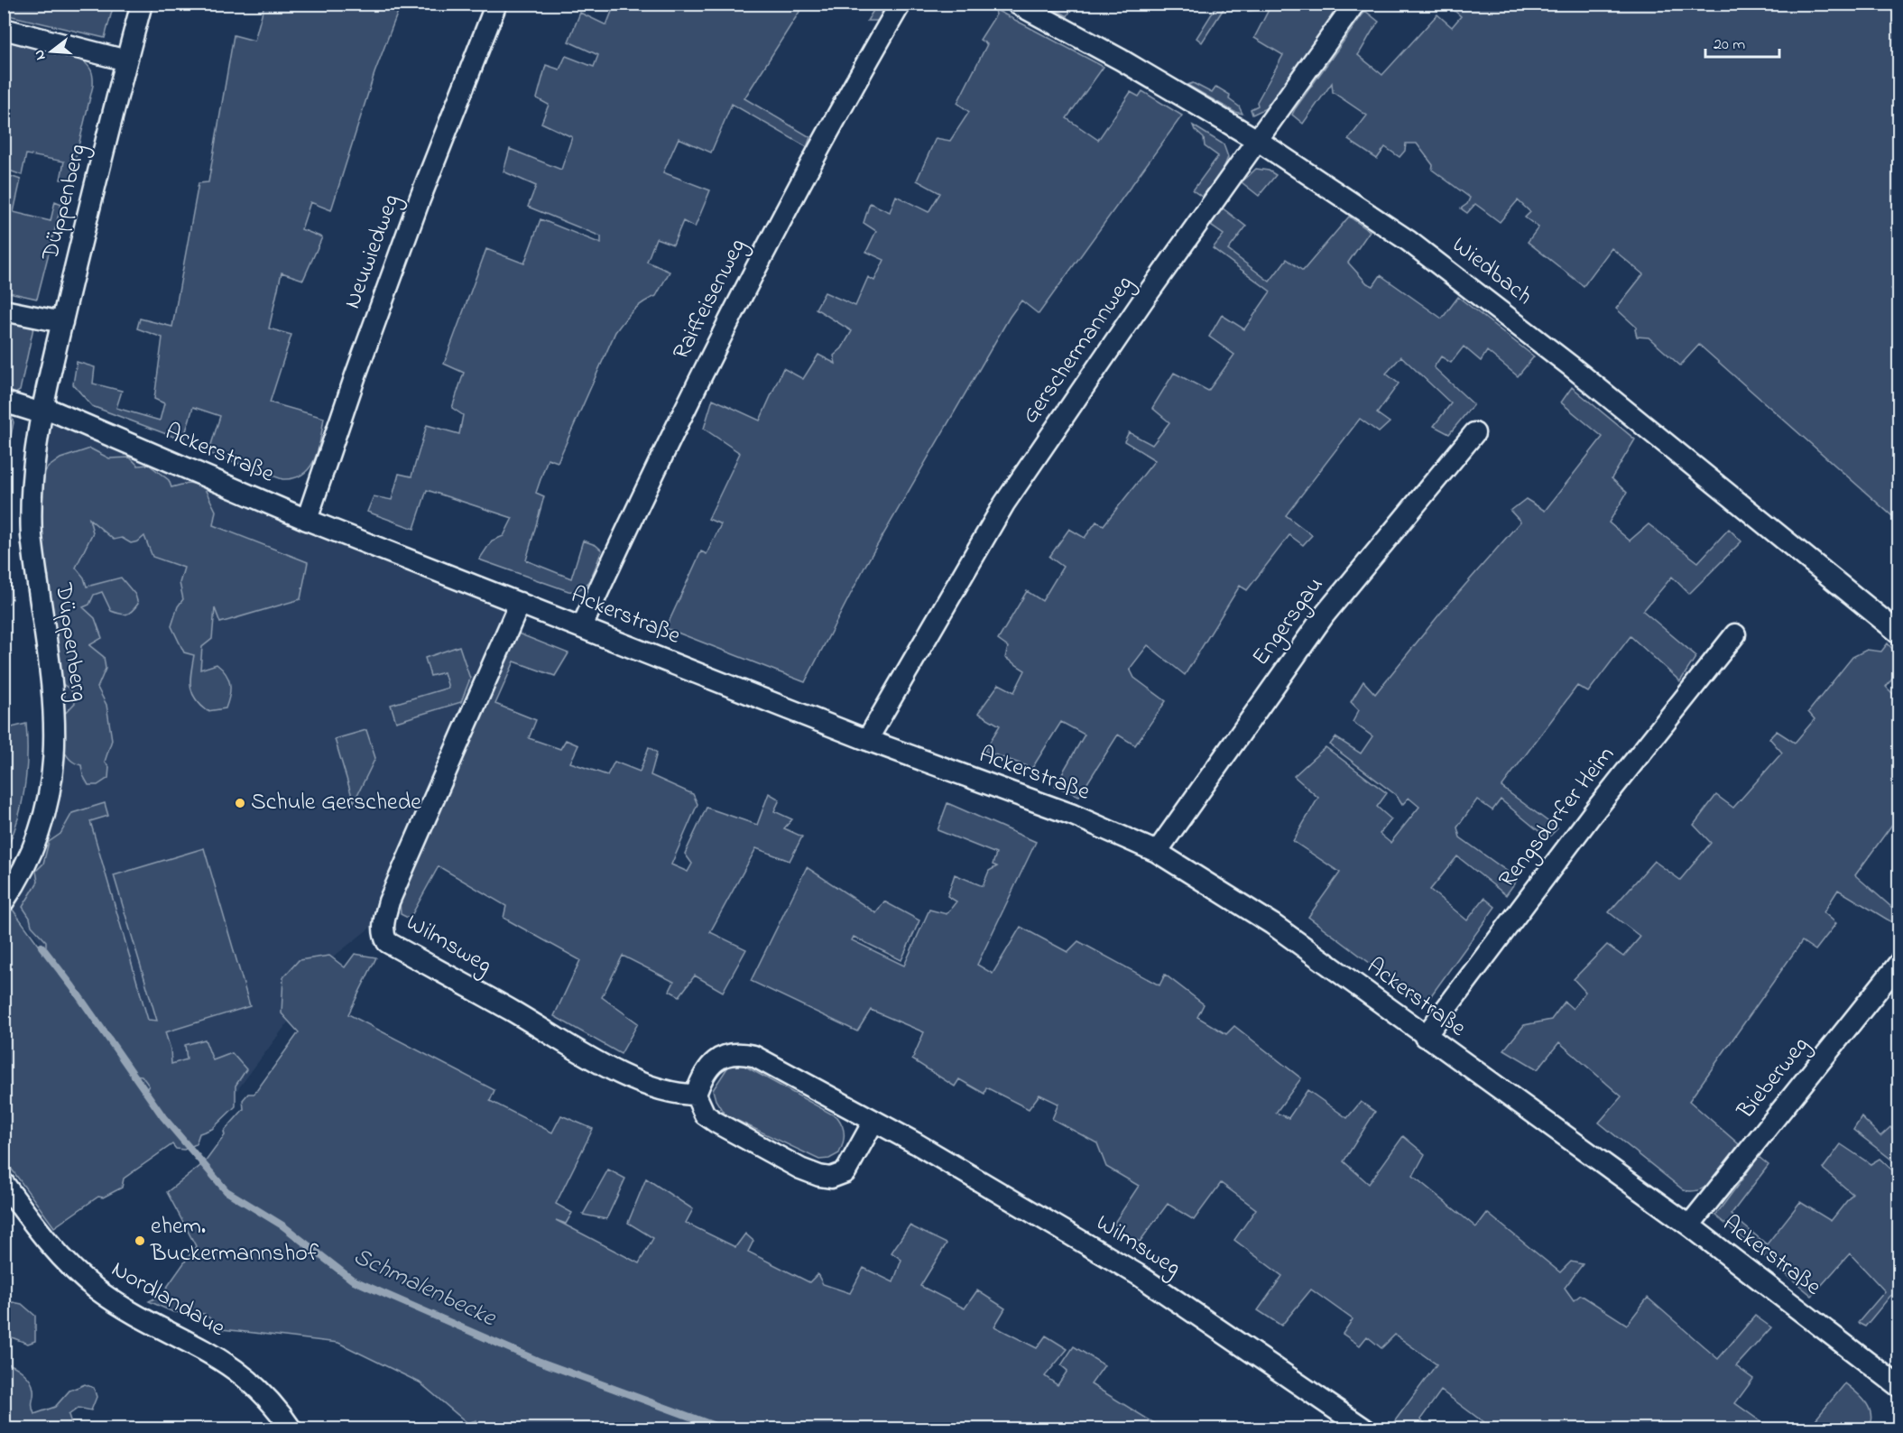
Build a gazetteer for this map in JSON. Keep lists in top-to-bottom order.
{
  "streets": {
    "street": [
      "Düppenberg",
      "Neuwiedweg",
      "Wiedbach",
      "Raiffeisenweg",
      "Gerschermannweg",
      "Ackerstraße",
      "Engersgau",
      "Rengsdorfer Heim",
      "Wilmsweg",
      "Bieberweg",
      "Nordlandaue"
    ]
  },
  "crossings": [
    ["Düppenberg", "Ackerstraße"],
    ["Neuwiedweg", "Ackerstraße"],
    ["Wiedbach", "Gerschermannweg"],
    ["Raiffeisenweg", "Ackerstraße"],
    ["Gerschermannweg", "Ackerstraße"],
    ["Ackerstraße", "Engersgau"],
    ["Ackerstraße", "Rengsdorfer Heim"],
    ["Ackerstraße", "Wilmsweg"],
    ["Ackerstraße", "Bieberweg"]
  ],
  "water": ["Schmalenbecke"],
  "places": ["Schule Gerschede", "ehem. Buckermannshof"],
  "scale_bar": "20 m",
  "north": "left"
}
